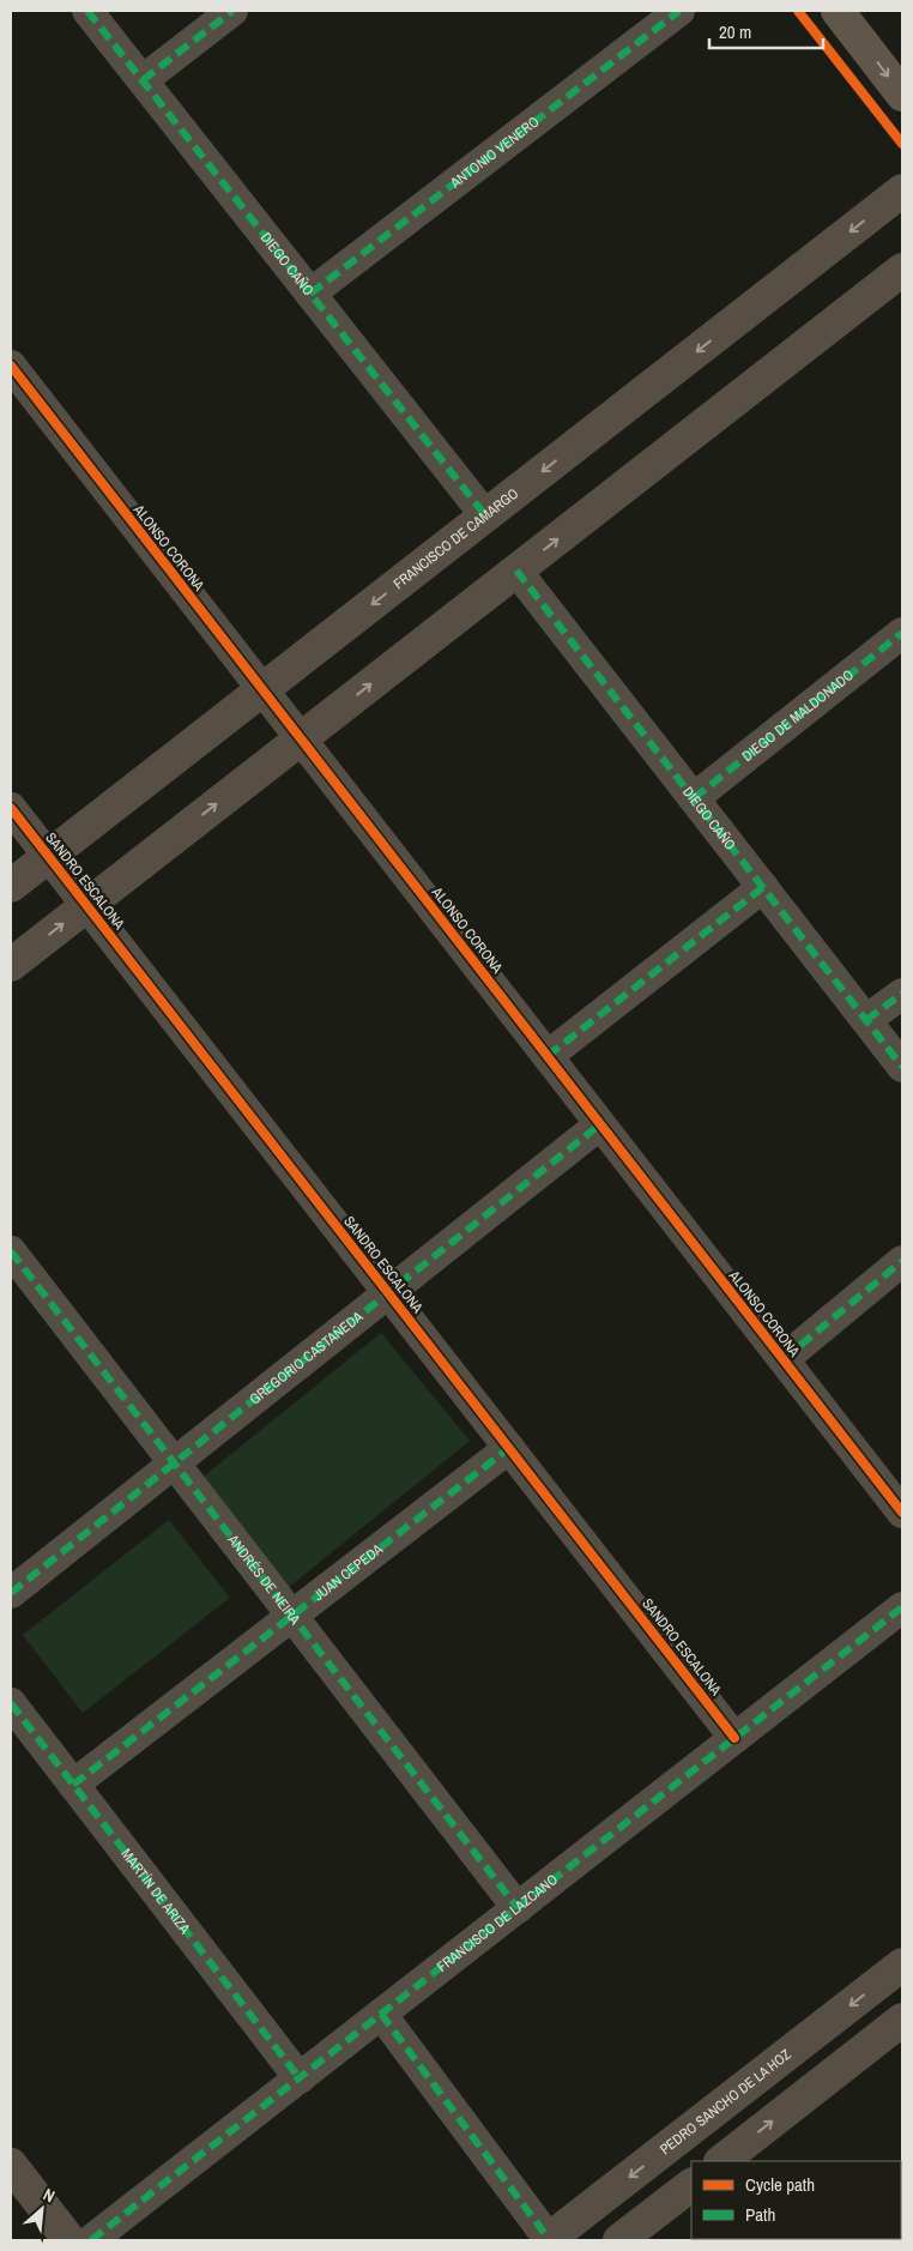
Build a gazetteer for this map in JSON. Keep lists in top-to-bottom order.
{
  "streets": {
    "street": [
      "ANTONIO VENERO",
      "DIEGO CAÑO",
      "FRANCISCO DE CAMARGO",
      "ALONSO CORONA",
      "DIEGO DE MALDONADO",
      "SANDRO ESCALONA",
      "GREGORIO CASTAÑEDA",
      "JUAN CEPEDA",
      "ANDRÉS DE NEIRA",
      "MARTÍN DE ARIZA",
      "FRANCISCO DE LAZCANO",
      "PEDRO SANCHO DE LA HOZ"
    ]
  },
  "crossings": [
    ["ANTONIO VENERO", "DIEGO CAÑO"],
    ["DIEGO CAÑO", "FRANCISCO DE CAMARGO"],
    ["DIEGO CAÑO", "DIEGO DE MALDONADO"],
    ["FRANCISCO DE CAMARGO", "ALONSO CORONA"],
    ["FRANCISCO DE CAMARGO", "SANDRO ESCALONA"],
    ["ALONSO CORONA", "GREGORIO CASTAÑEDA"],
    ["SANDRO ESCALONA", "GREGORIO CASTAÑEDA"],
    ["SANDRO ESCALONA", "JUAN CEPEDA"],
    ["SANDRO ESCALONA", "FRANCISCO DE LAZCANO"],
    ["GREGORIO CASTAÑEDA", "ANDRÉS DE NEIRA"],
    ["JUAN CEPEDA", "ANDRÉS DE NEIRA"],
    ["JUAN CEPEDA", "MARTÍN DE ARIZA"],
    ["ANDRÉS DE NEIRA", "FRANCISCO DE LAZCANO"],
    ["MARTÍN DE ARIZA", "FRANCISCO DE LAZCANO"]
  ],
  "legend": ["Cycle path", "Path"],
  "scale_bar": "20 m",
  "north": "top right"
}
